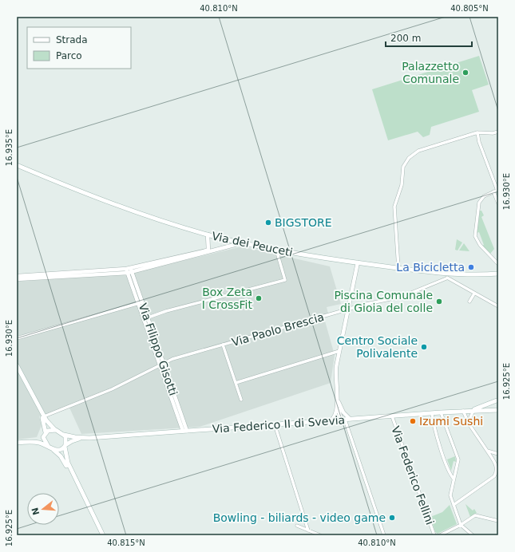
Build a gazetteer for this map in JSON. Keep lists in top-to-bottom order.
{
  "streets": {
    "main road": ["Via dei Peuceti", "Via Federico II di Svevia"],
    "street": ["Via Paolo Brescia", "Via Filippo Gisotti", "Via Federico Fellini"]
  },
  "crossings": [
    ["Via Paolo Brescia", "Via Filippo Gisotti"],
    ["Via Filippo Gisotti", "Via Federico II di Svevia"],
    ["Via Federico II di Svevia", "Via Federico Fellini"]
  ],
  "places": [
    "Palazzetto Comunale",
    "BIGSTORE",
    "La Bicicletta",
    "Box Zeta I CrossFit",
    "Piscina Comunale di Gioia del colle",
    "Centro Sociale Polivalente",
    "Izumi Sushi",
    "Bowling - biliards - video game"
  ],
  "legend": ["Strada", "Parco"],
  "scale_bar": "200 m",
  "north": "left",
  "coordinates": [
    "40.810°N",
    "40.805°N",
    "16.935°E",
    "16.930°E",
    "16.925°E",
    "40.815°N"
  ]
}
